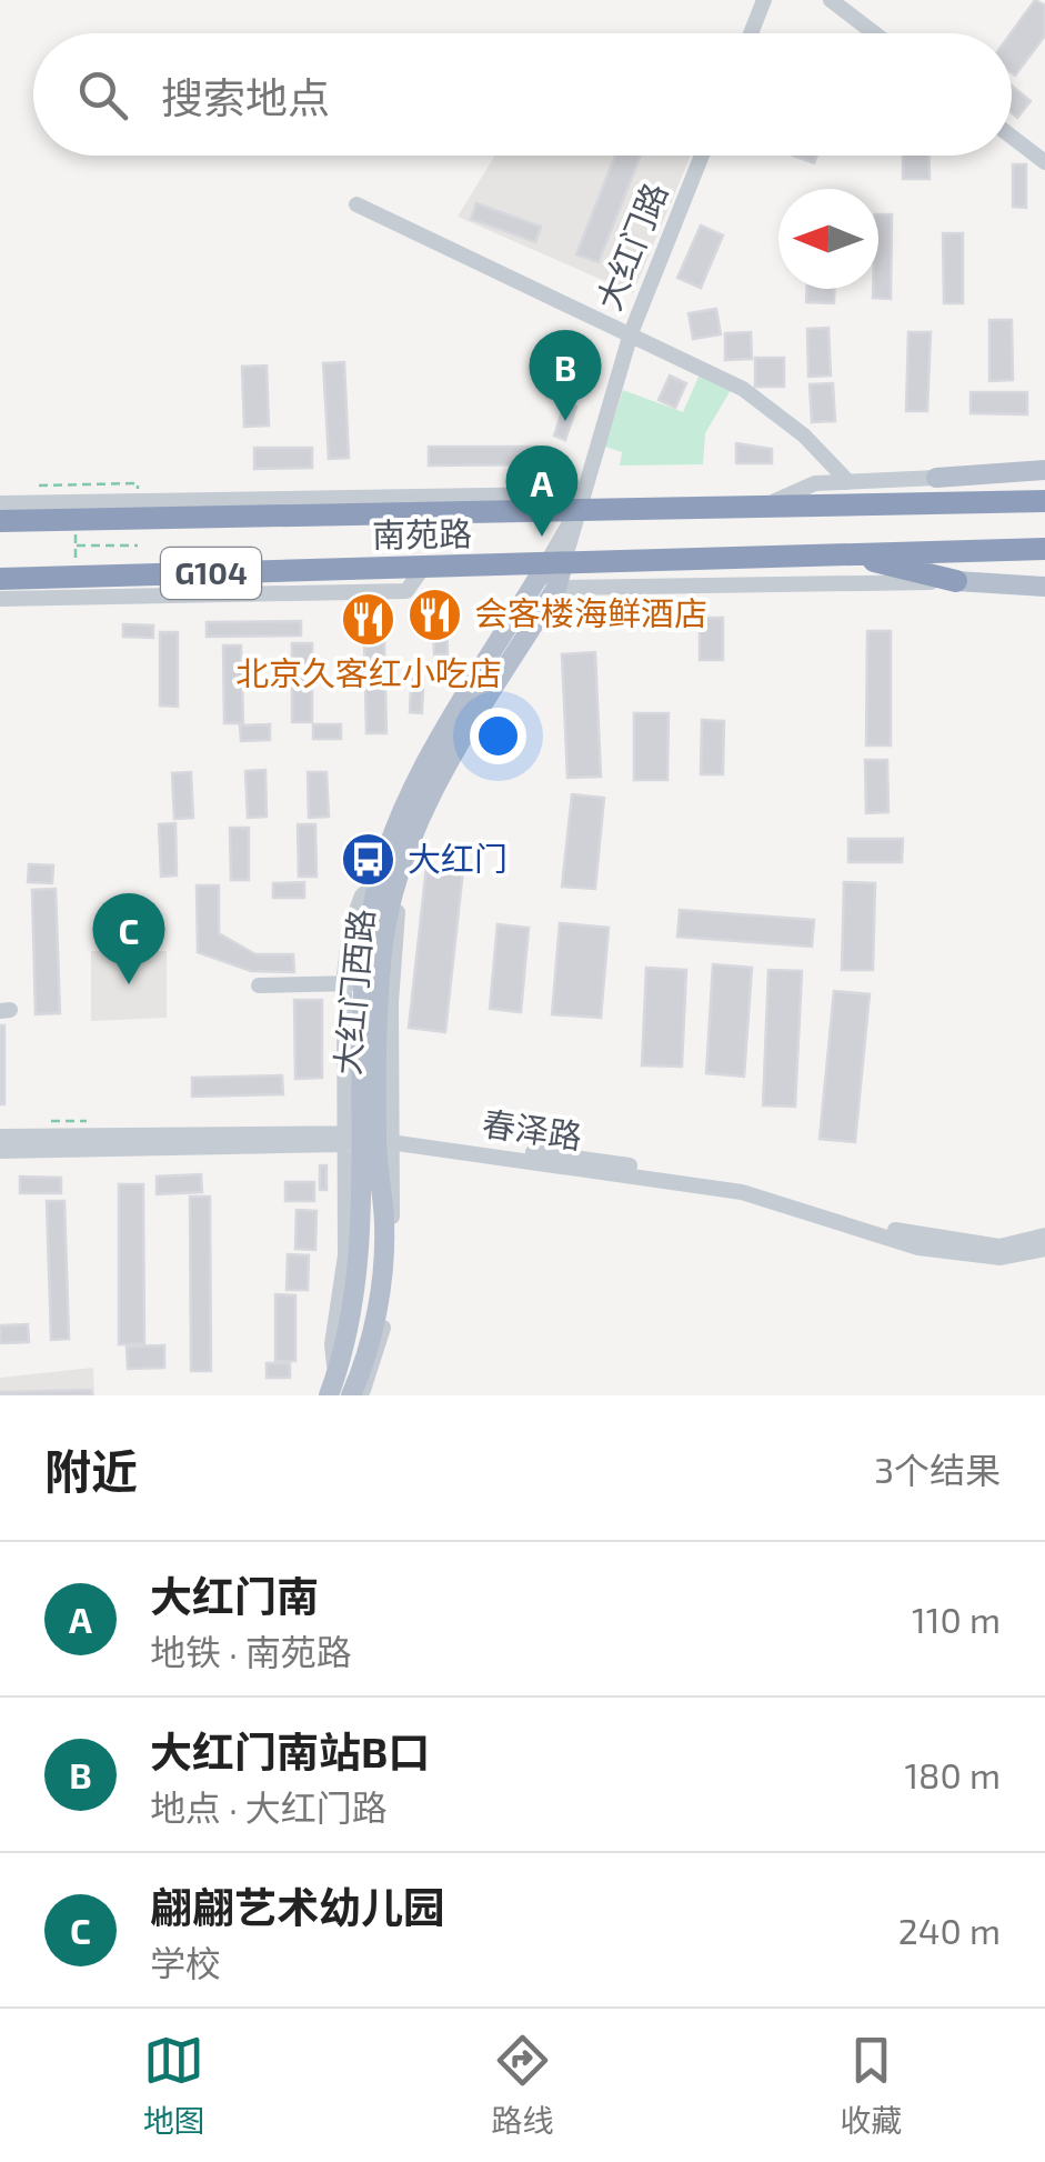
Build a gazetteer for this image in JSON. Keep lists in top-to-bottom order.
{
  "streets": {
    "highway": ["南苑路", "G104"],
    "main road": ["大红门西路"],
    "street": ["大红门路", "春泽路"]
  },
  "crossings": [
    ["大红门路", "南苑路"],
    ["大红门路", "大红门西路"],
    ["南苑路", "大红门西路"],
    ["大红门西路", "春泽路"]
  ],
  "places": {
    "restaurant": ["会客楼海鲜酒店", "北京久客红小吃店"],
    "bus stop": ["大红门"]
  },
  "north": "left",
  "page": {
    "search": "搜索地点",
    "pins": ["B", "A", "C"],
    "heading": ["附近", "3个结果"],
    "list": [
      {
        "mark": "A",
        "name": "大红门南",
        "note": "地铁 · 南苑路",
        "value": "110 m"
      },
      {
        "mark": "B",
        "name": "大红门南站B口",
        "note": "地点 · 大红门路",
        "value": "180 m"
      },
      {
        "mark": "C",
        "name": "翩翩艺术幼儿园",
        "note": "学校",
        "value": "240 m"
      }
    ],
    "nav": ["地图", "路线", "收藏"]
  }
}
